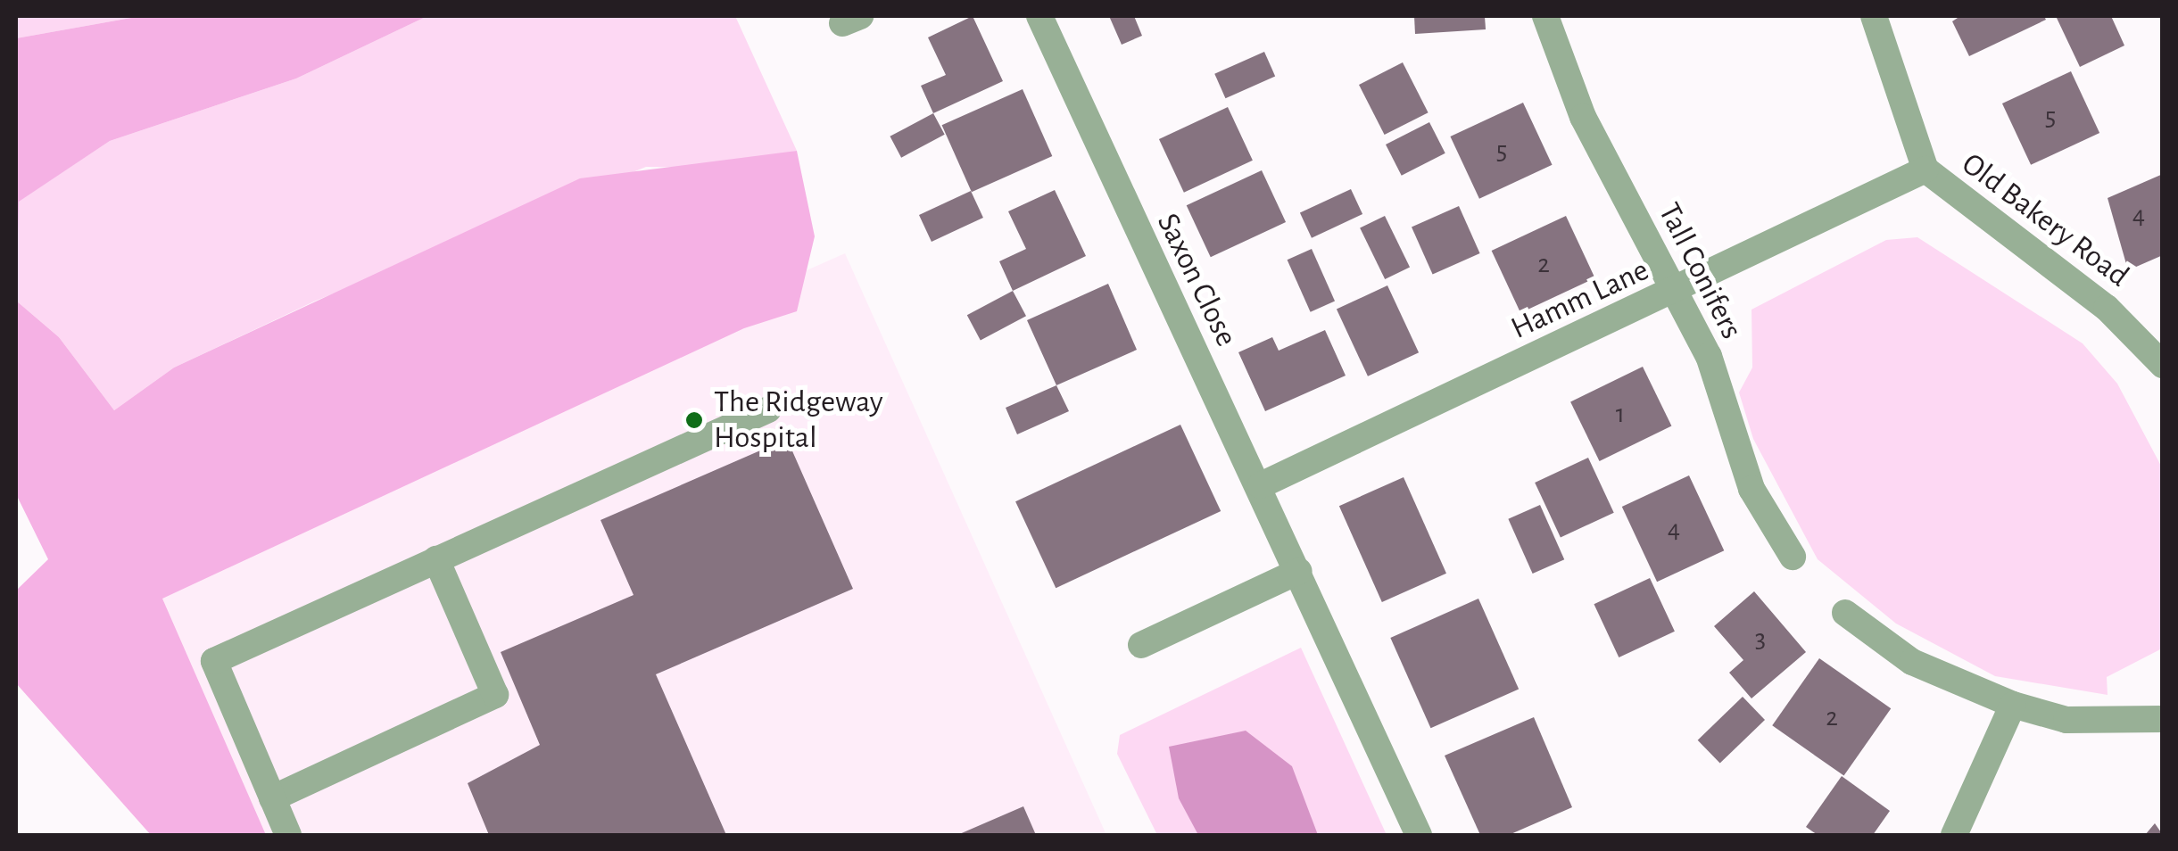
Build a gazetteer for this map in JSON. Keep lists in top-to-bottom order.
{
  "streets": {
    "street": [
      "Old Bakery Road",
      "Tall Conifers",
      "Saxon Close",
      "Hamm Lane"
    ]
  },
  "crossings": [
    ["Old Bakery Road", "Hamm Lane"],
    ["Tall Conifers", "Hamm Lane"],
    ["Saxon Close", "Hamm Lane"]
  ],
  "places": ["The Ridgeway Hospital"],
  "house_numbers": [
    "5",
    "5",
    "4",
    "2",
    "1",
    "4",
    "3",
    "2"
  ]
}
